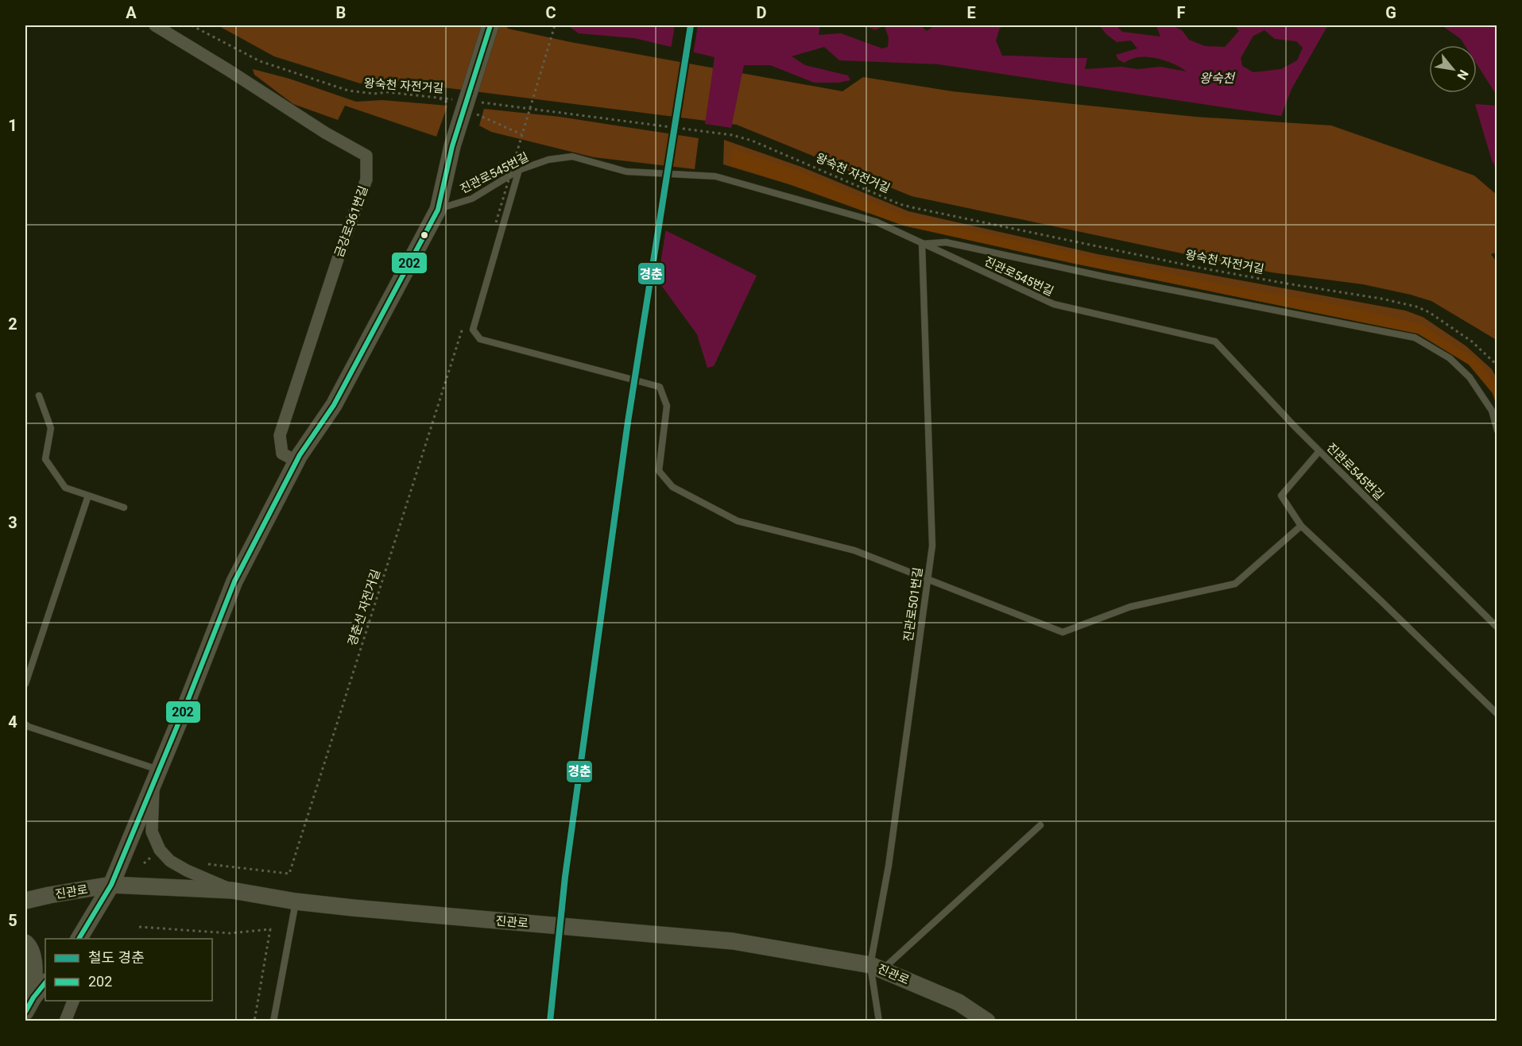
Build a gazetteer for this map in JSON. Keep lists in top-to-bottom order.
{
  "streets": {
    "street": ["금강로361번길", "진관로"],
    "lane": ["진관로545번길", "진관로501번길"],
    "path": ["왕숙천 자전거길", "경춘선 자전거길"]
  },
  "crossings": [
    ["진관로545번길", "진관로501번길"],
    ["진관로501번길", "진관로"]
  ],
  "water": ["왕숙천"],
  "lines": ["rail line 경춘", "transit line 202"],
  "legend": ["철도 경춘", "202"],
  "north": "bottom right",
  "grid": {
    "columns": [
      "A",
      "B",
      "C",
      "D",
      "E",
      "F",
      "G"
    ],
    "rows": [
      "1",
      "2",
      "3",
      "4",
      "5"
    ]
  }
}
